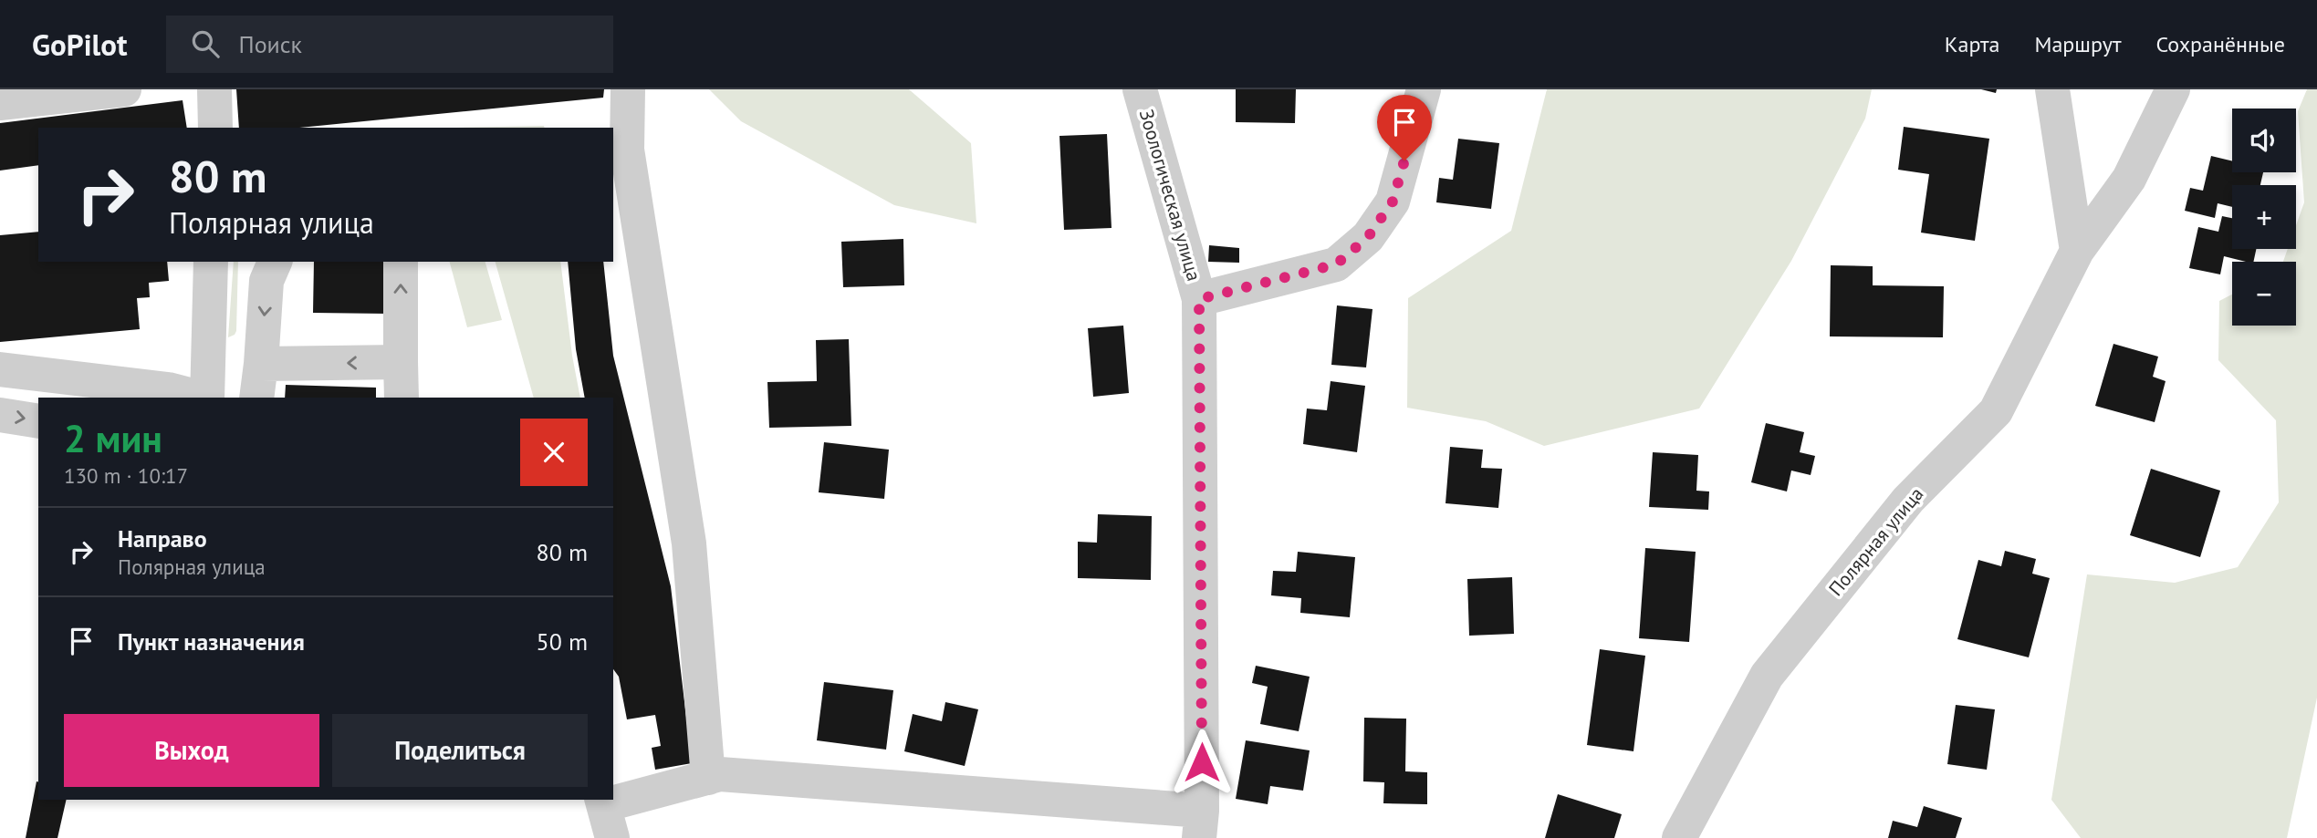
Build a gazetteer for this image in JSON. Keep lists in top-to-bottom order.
{
  "streets": {
    "street": ["Зоологическая улица", "Полярная улица"]
  },
  "page": {
    "header": "GoPilot",
    "search": "Поиск",
    "nav": ["Карта", "Маршрут", "Сохранённые"],
    "map_buttons": ["+", "−"],
    "turn": ["80 m", "Полярная улица"],
    "heading": ["2 мин", "130 m · 10:17"],
    "list": [
      {
        "name": "Направо",
        "note": "Полярная улица",
        "value": "80 m"
      },
      {
        "name": "Пункт назначения",
        "value": "50 m"
      }
    ],
    "buttons": ["Выход", "Поделиться"]
  }
}
